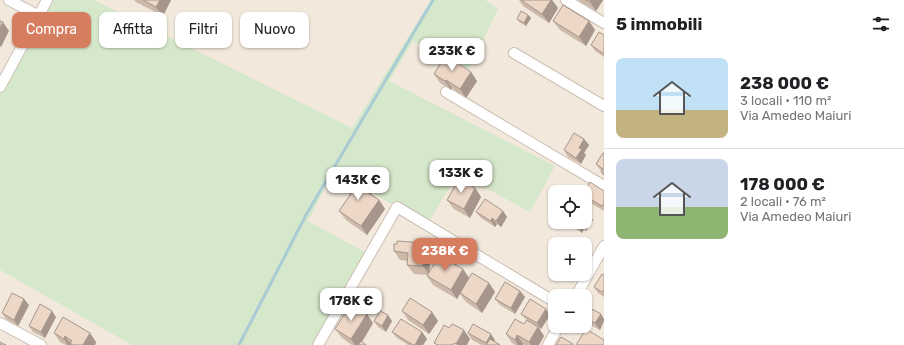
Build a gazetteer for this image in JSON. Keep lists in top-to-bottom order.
{
  "page": {
    "heading": "5 immobili",
    "chip": [
      "Compra",
      "Affitta",
      "Filtri",
      "Nuovo"
    ],
    "price": [
      "233K €",
      "133K €",
      "143K €",
      "238K €",
      "178K €"
    ],
    "list": [
      {
        "name": "238 000 €",
        "note": "3 locali · 110 m² · Via Amedeo Maiuri"
      },
      {
        "name": "178 000 €",
        "note": "2 locali · 76 m² · Via Amedeo Maiuri"
      }
    ],
    "map_buttons": ["+", "−"]
  }
}
